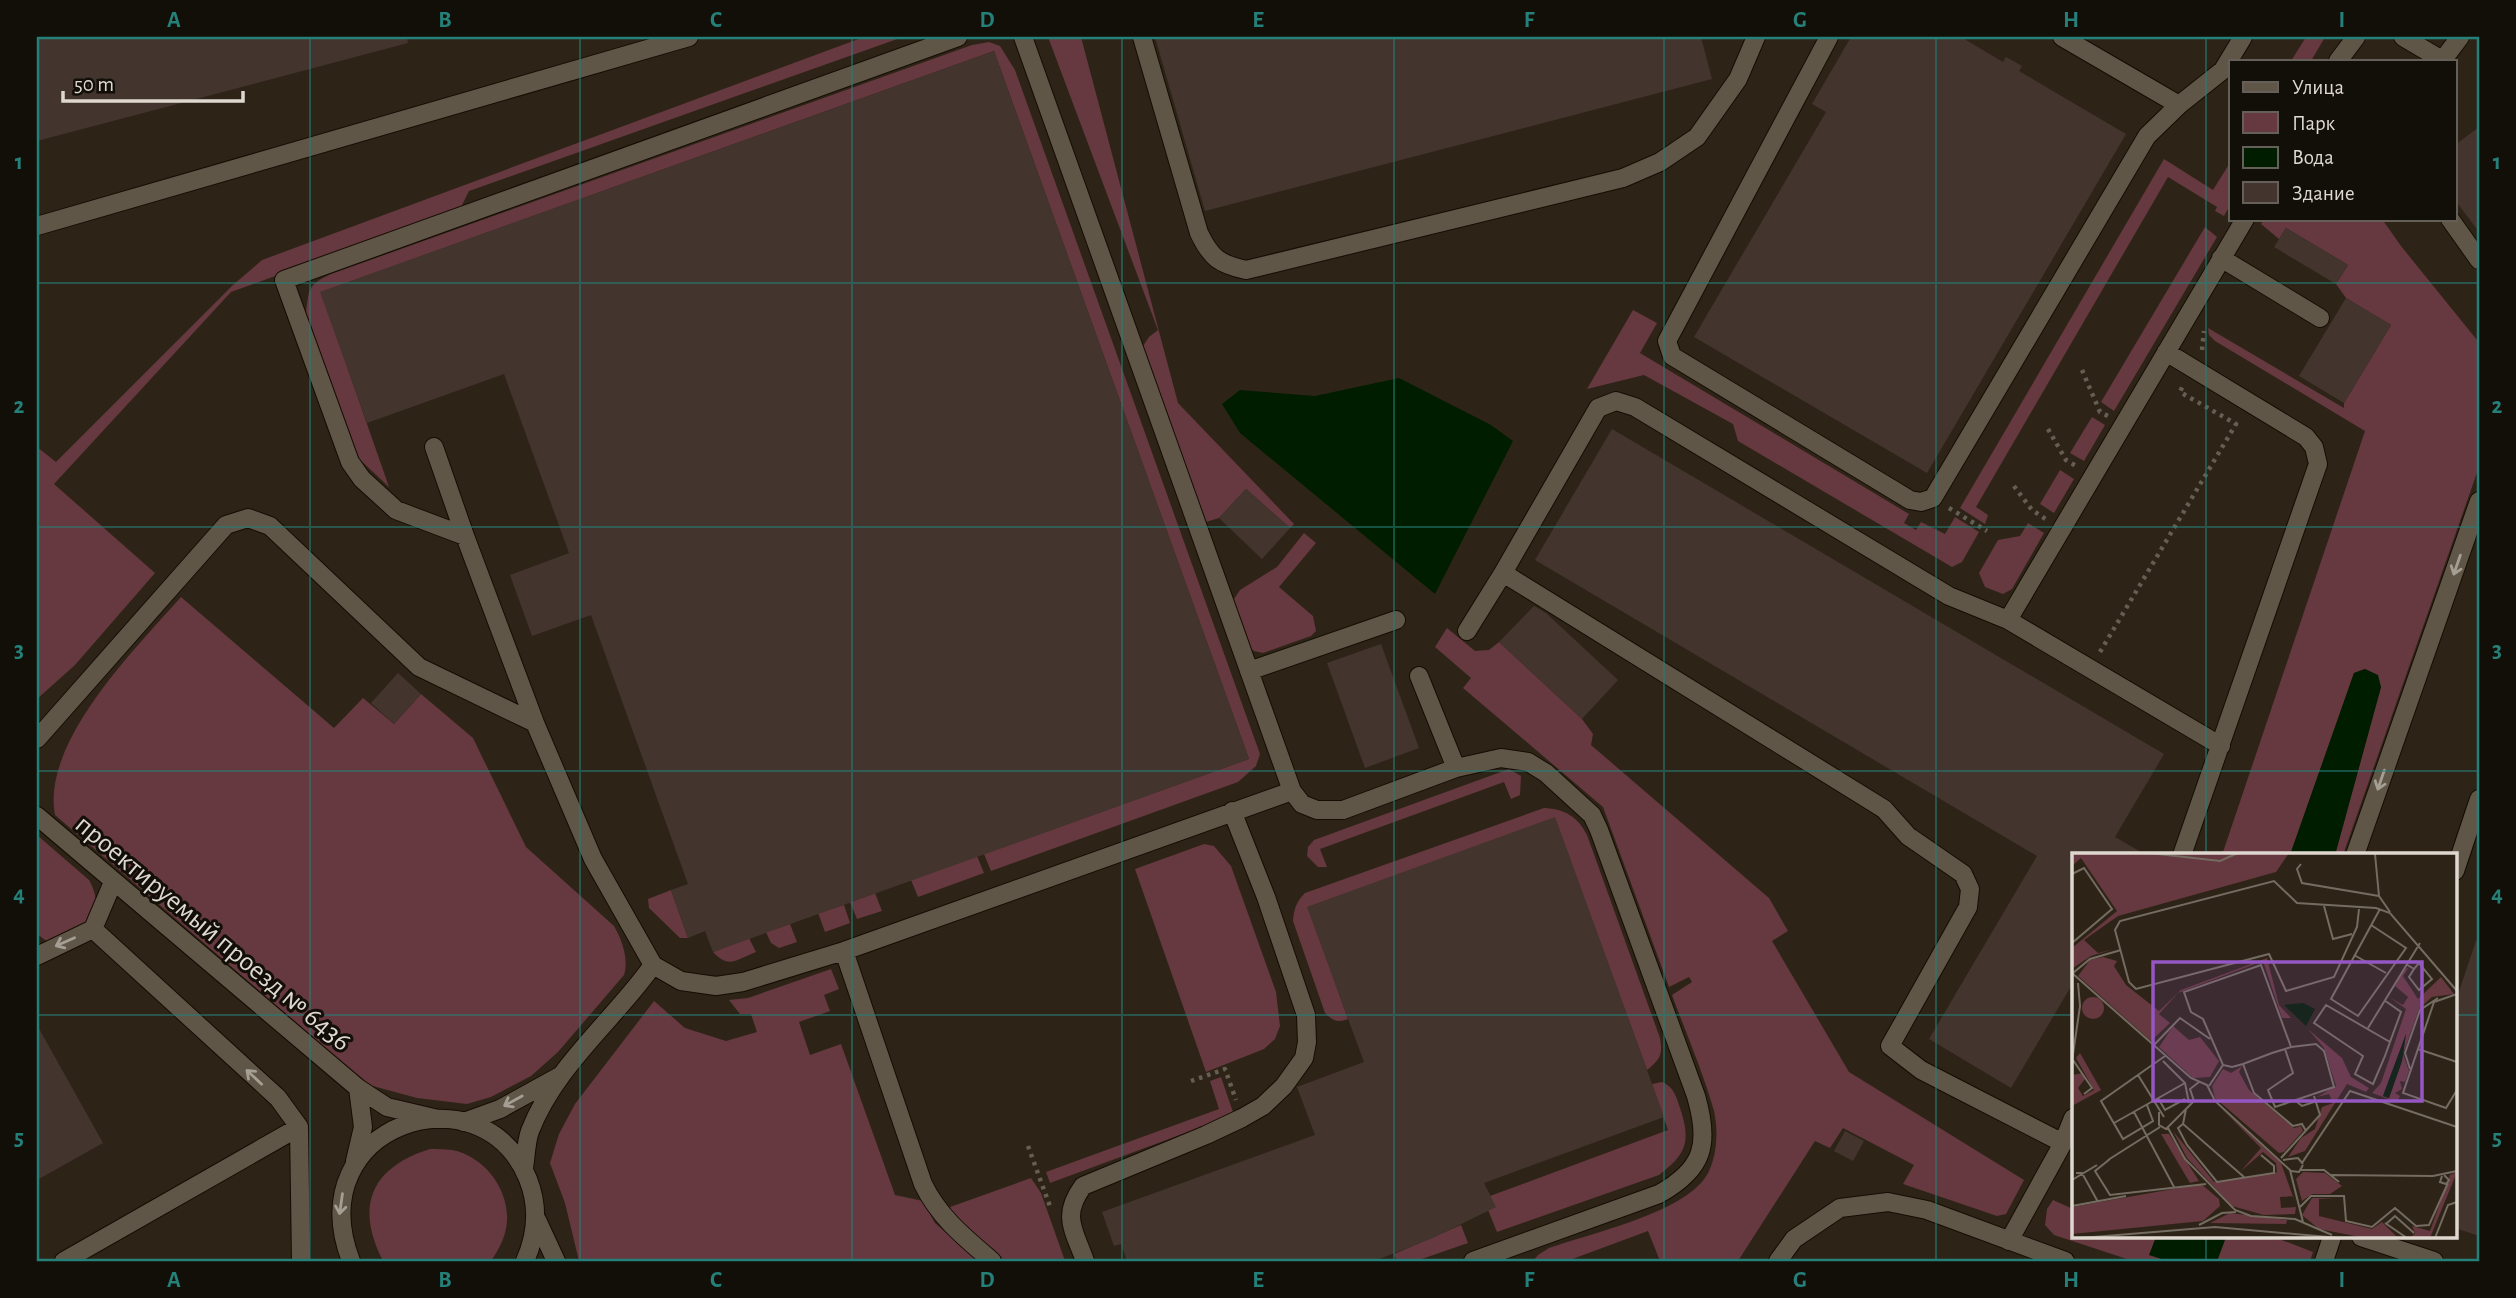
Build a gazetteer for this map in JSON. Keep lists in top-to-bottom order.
{
  "streets": {
    "street": ["проектируемый проезд № 6436"]
  },
  "legend": [
    "Улица",
    "Парк",
    "Вода",
    "Здание"
  ],
  "scale_bar": "50 m",
  "grid": {
    "columns": [
      "A",
      "B",
      "C",
      "D",
      "E",
      "F",
      "G",
      "H",
      "I"
    ],
    "rows": [
      "1",
      "2",
      "3",
      "4",
      "5"
    ]
  }
}
